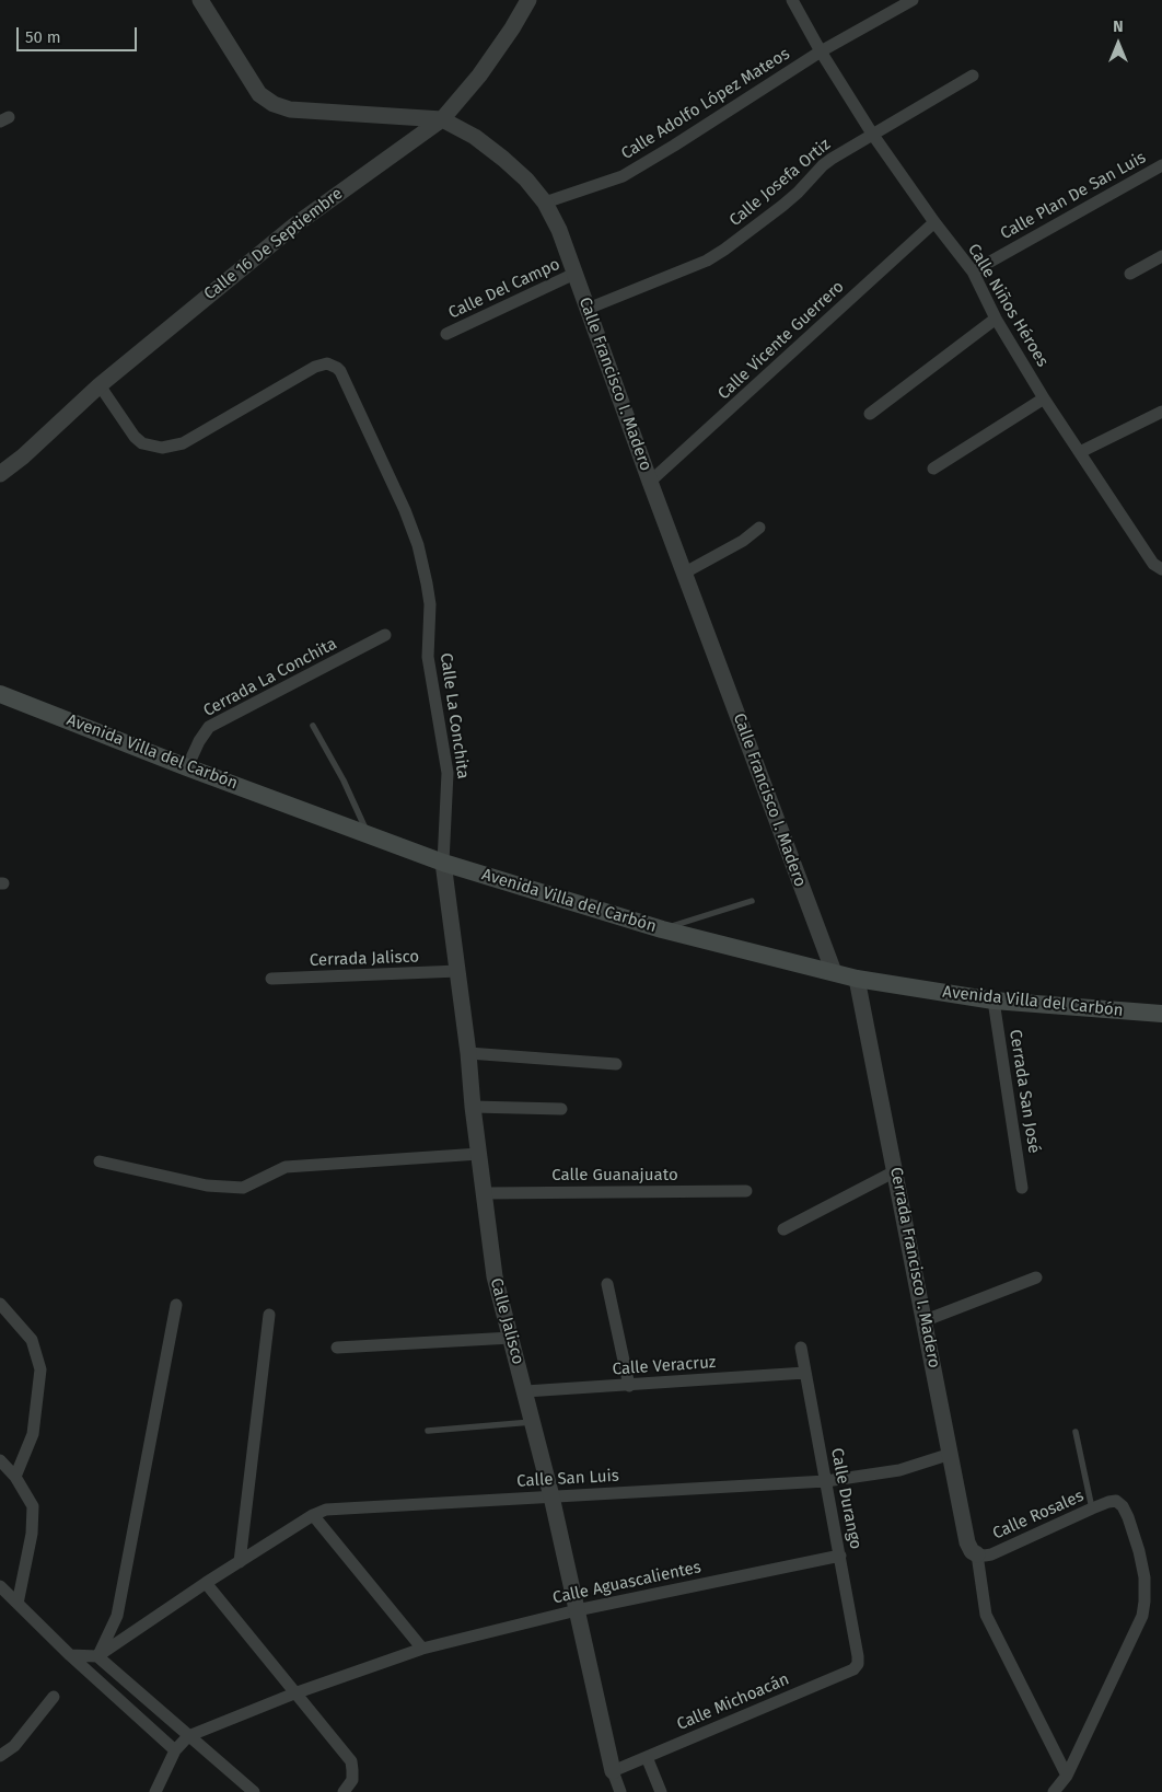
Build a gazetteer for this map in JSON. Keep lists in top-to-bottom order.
{
  "streets": {
    "main road": ["Avenida Villa del Carbón"],
    "street": [
      "Calle Adolfo López Mateos",
      "Calle Josefa Ortiz",
      "Calle Plan De San Luis",
      "Calle 16 De Septiembre",
      "Calle Del Campo",
      "Calle Niños Héroes",
      "Calle Vicente Guerrero",
      "Calle Francisco I. Madero",
      "Cerrada La Conchita",
      "Calle La Conchita",
      "Cerrada Jalisco",
      "Cerrada San José",
      "Calle Guanajuato",
      "Cerrada Francisco I. Madero",
      "Calle Jalisco",
      "Calle Veracruz",
      "Calle San Luis",
      "Calle Durango",
      "Calle Rosales",
      "Calle Aguascalientes",
      "Calle Michoacán"
    ]
  },
  "crossings": [
    ["Calle Adolfo López Mateos", "Calle Niños Héroes"],
    ["Calle Adolfo López Mateos", "Calle Francisco I. Madero"],
    ["Calle Josefa Ortiz", "Calle Niños Héroes"],
    ["Calle Josefa Ortiz", "Calle Francisco I. Madero"],
    ["Calle Plan De San Luis", "Calle Niños Héroes"],
    ["Calle 16 De Septiembre", "Calle Francisco I. Madero"],
    ["Calle 16 De Septiembre", "Calle La Conchita"],
    ["Calle Del Campo", "Calle Francisco I. Madero"],
    ["Calle Niños Héroes", "Calle Vicente Guerrero"],
    ["Calle Vicente Guerrero", "Calle Francisco I. Madero"],
    ["Calle Francisco I. Madero", "Avenida Villa del Carbón"],
    ["Cerrada La Conchita", "Avenida Villa del Carbón"],
    ["Calle La Conchita", "Avenida Villa del Carbón"],
    ["Calle La Conchita", "Calle Jalisco"],
    ["Avenida Villa del Carbón", "Cerrada San José"],
    ["Avenida Villa del Carbón", "Cerrada Francisco I. Madero"],
    ["Avenida Villa del Carbón", "Calle Jalisco"],
    ["Cerrada Jalisco", "Calle Jalisco"],
    ["Calle Guanajuato", "Calle Jalisco"],
    ["Cerrada Francisco I. Madero", "Calle San Luis"],
    ["Cerrada Francisco I. Madero", "Calle Rosales"],
    ["Calle Jalisco", "Calle Veracruz"],
    ["Calle Jalisco", "Calle San Luis"],
    ["Calle Jalisco", "Calle Aguascalientes"],
    ["Calle Jalisco", "Calle Michoacán"],
    ["Calle Veracruz", "Calle Durango"],
    ["Calle San Luis", "Calle Durango"],
    ["Calle Durango", "Calle Aguascalientes"],
    ["Calle Durango", "Calle Michoacán"]
  ],
  "scale_bar": "50 m",
  "north": "top"
}
